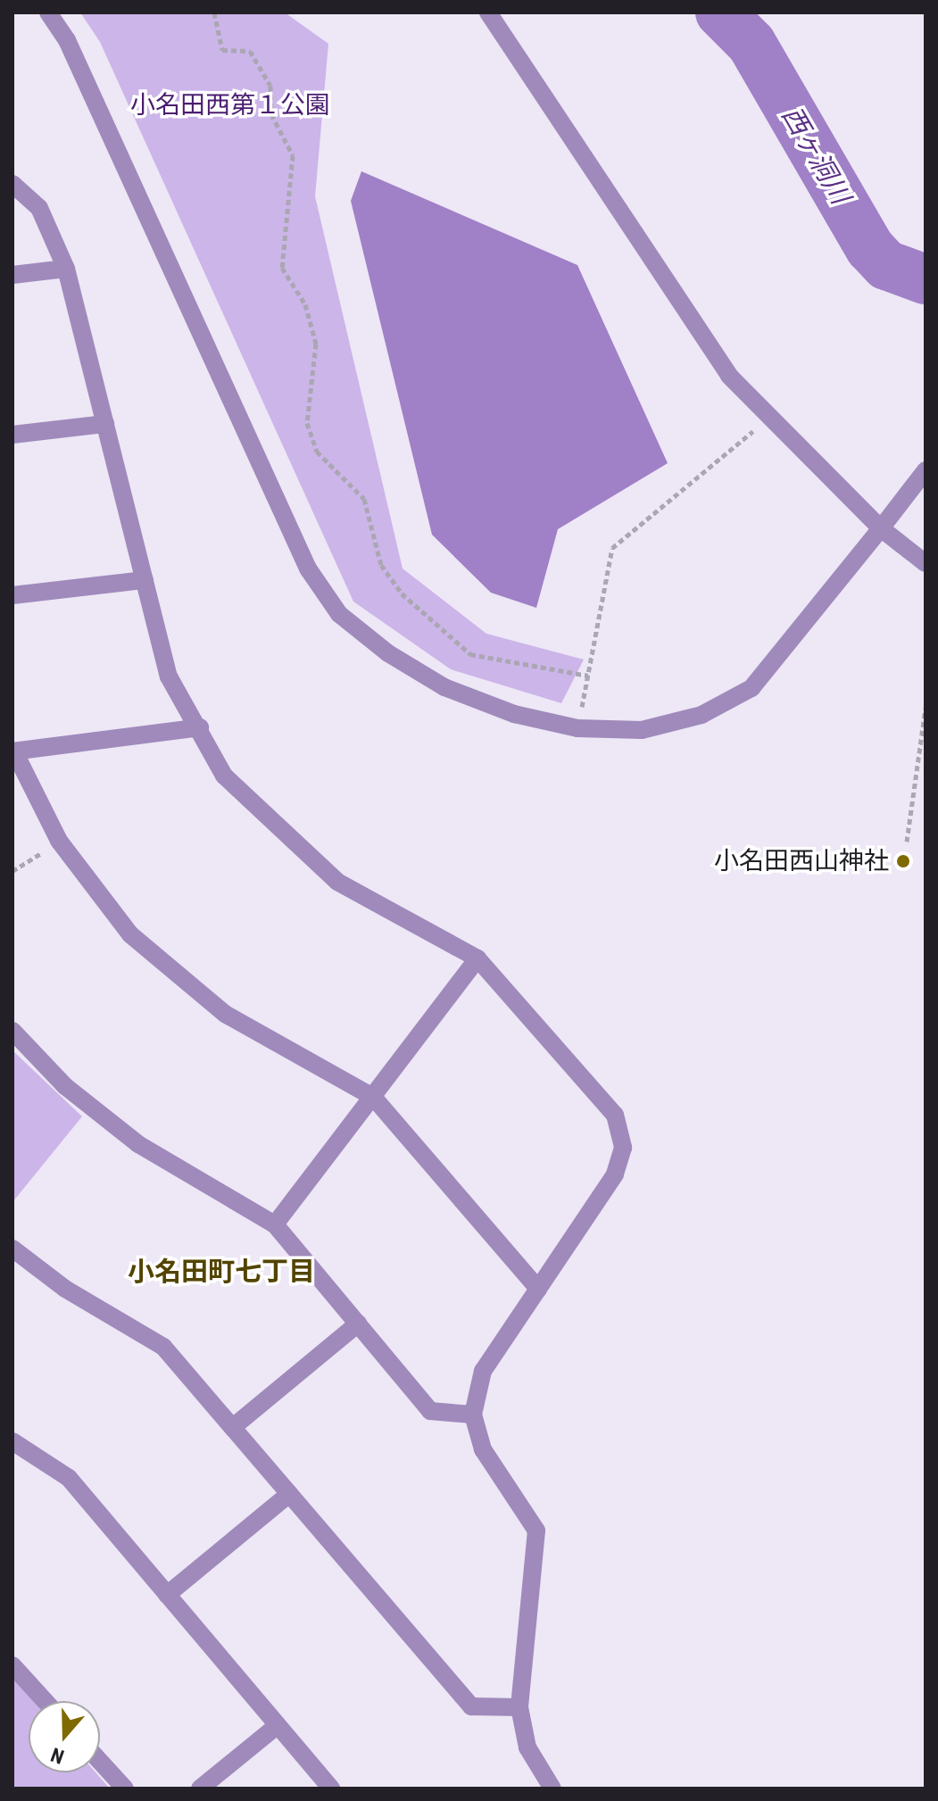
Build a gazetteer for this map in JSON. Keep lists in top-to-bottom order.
{
  "districts": ["小名田町七丁目"],
  "water": ["西ヶ洞川"],
  "parks": ["小名田西第１公園"],
  "places": ["小名田西山神社"],
  "north": "bottom"
}
